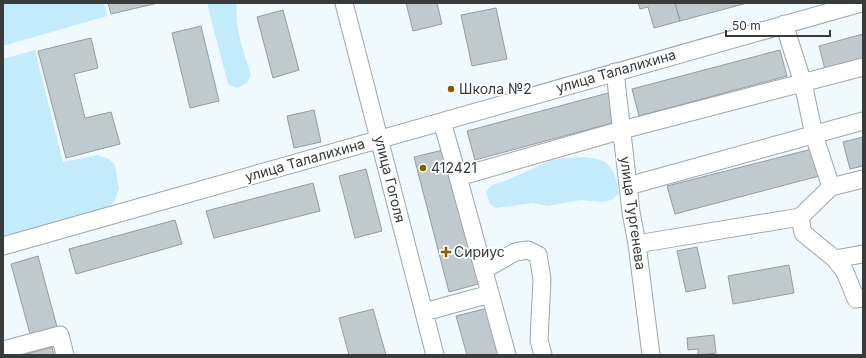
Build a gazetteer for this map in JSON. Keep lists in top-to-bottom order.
{
  "streets": {
    "street": ["улица Талалихина", "улица Гоголя", "улица Тургенева"]
  },
  "crossings": [
    ["улица Талалихина", "улица Гоголя"],
    ["улица Талалихина", "улица Тургенева"]
  ],
  "places": {
    "other": ["Школа №2", "412421"],
    "health": ["Сириус"]
  },
  "scale_bar": "50 m"
}
